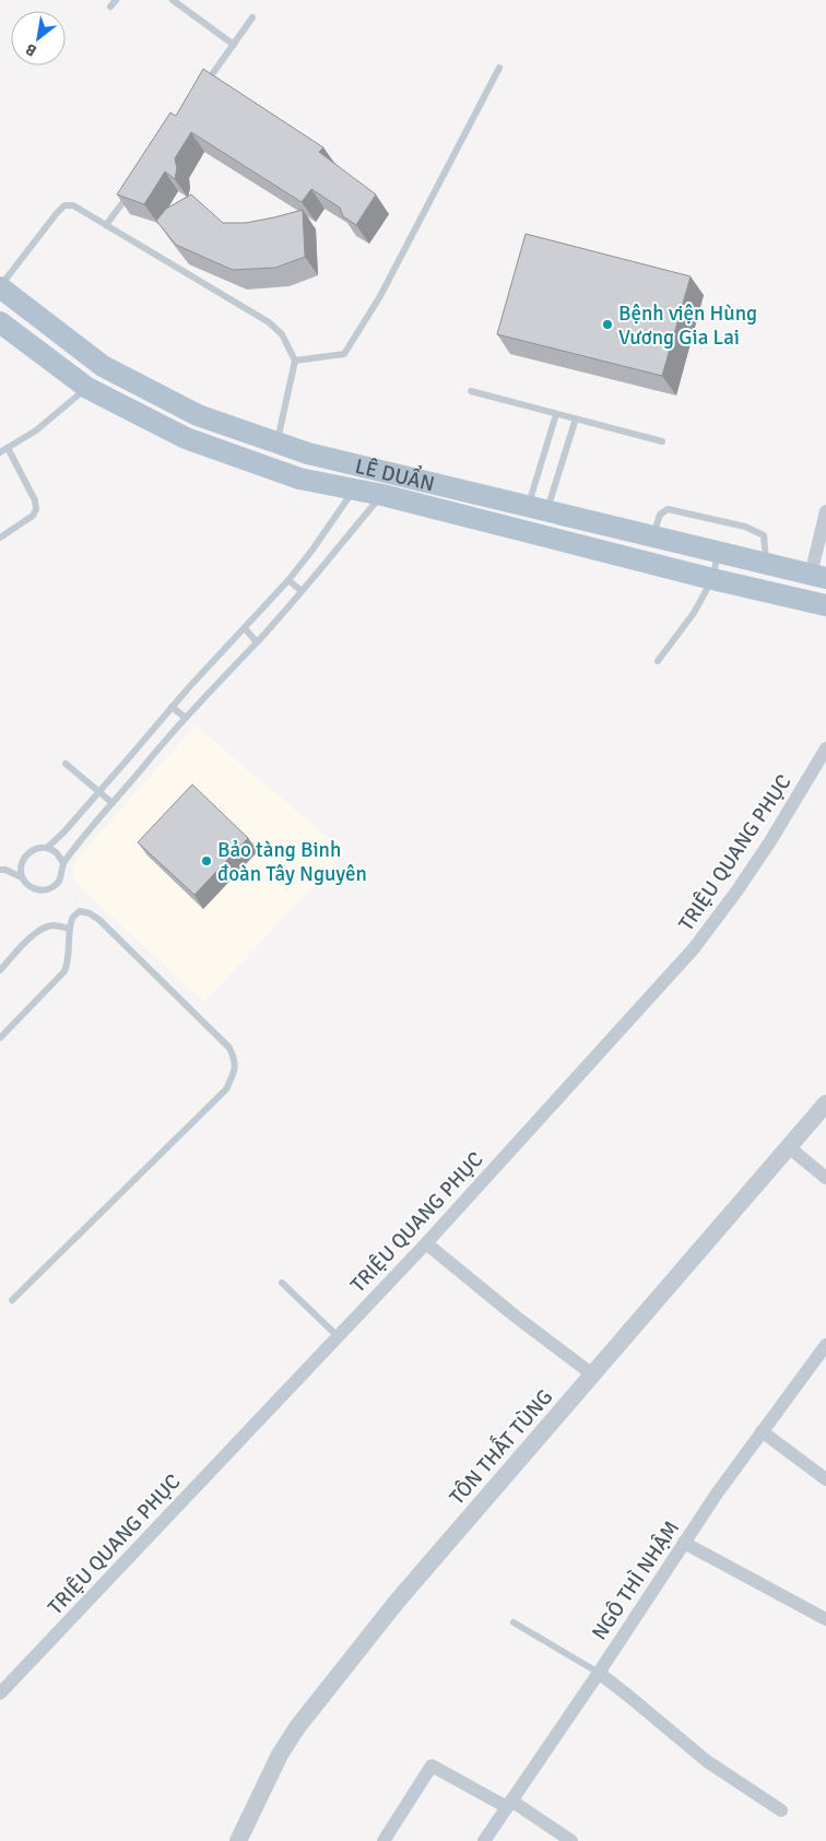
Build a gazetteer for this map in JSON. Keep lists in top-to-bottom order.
{
  "streets": {
    "main road": ["LÊ DUẨN"],
    "street": ["TRIỆU QUANG PHỤC", "TÔN THẤT TÙNG", "NGÔ THÌ NHẬM"]
  },
  "places": ["Bệnh viện Hùng Vương Gia Lai", "Bảo tàng Binh đoàn Tây Nguyên"],
  "north": "bottom left"
}
